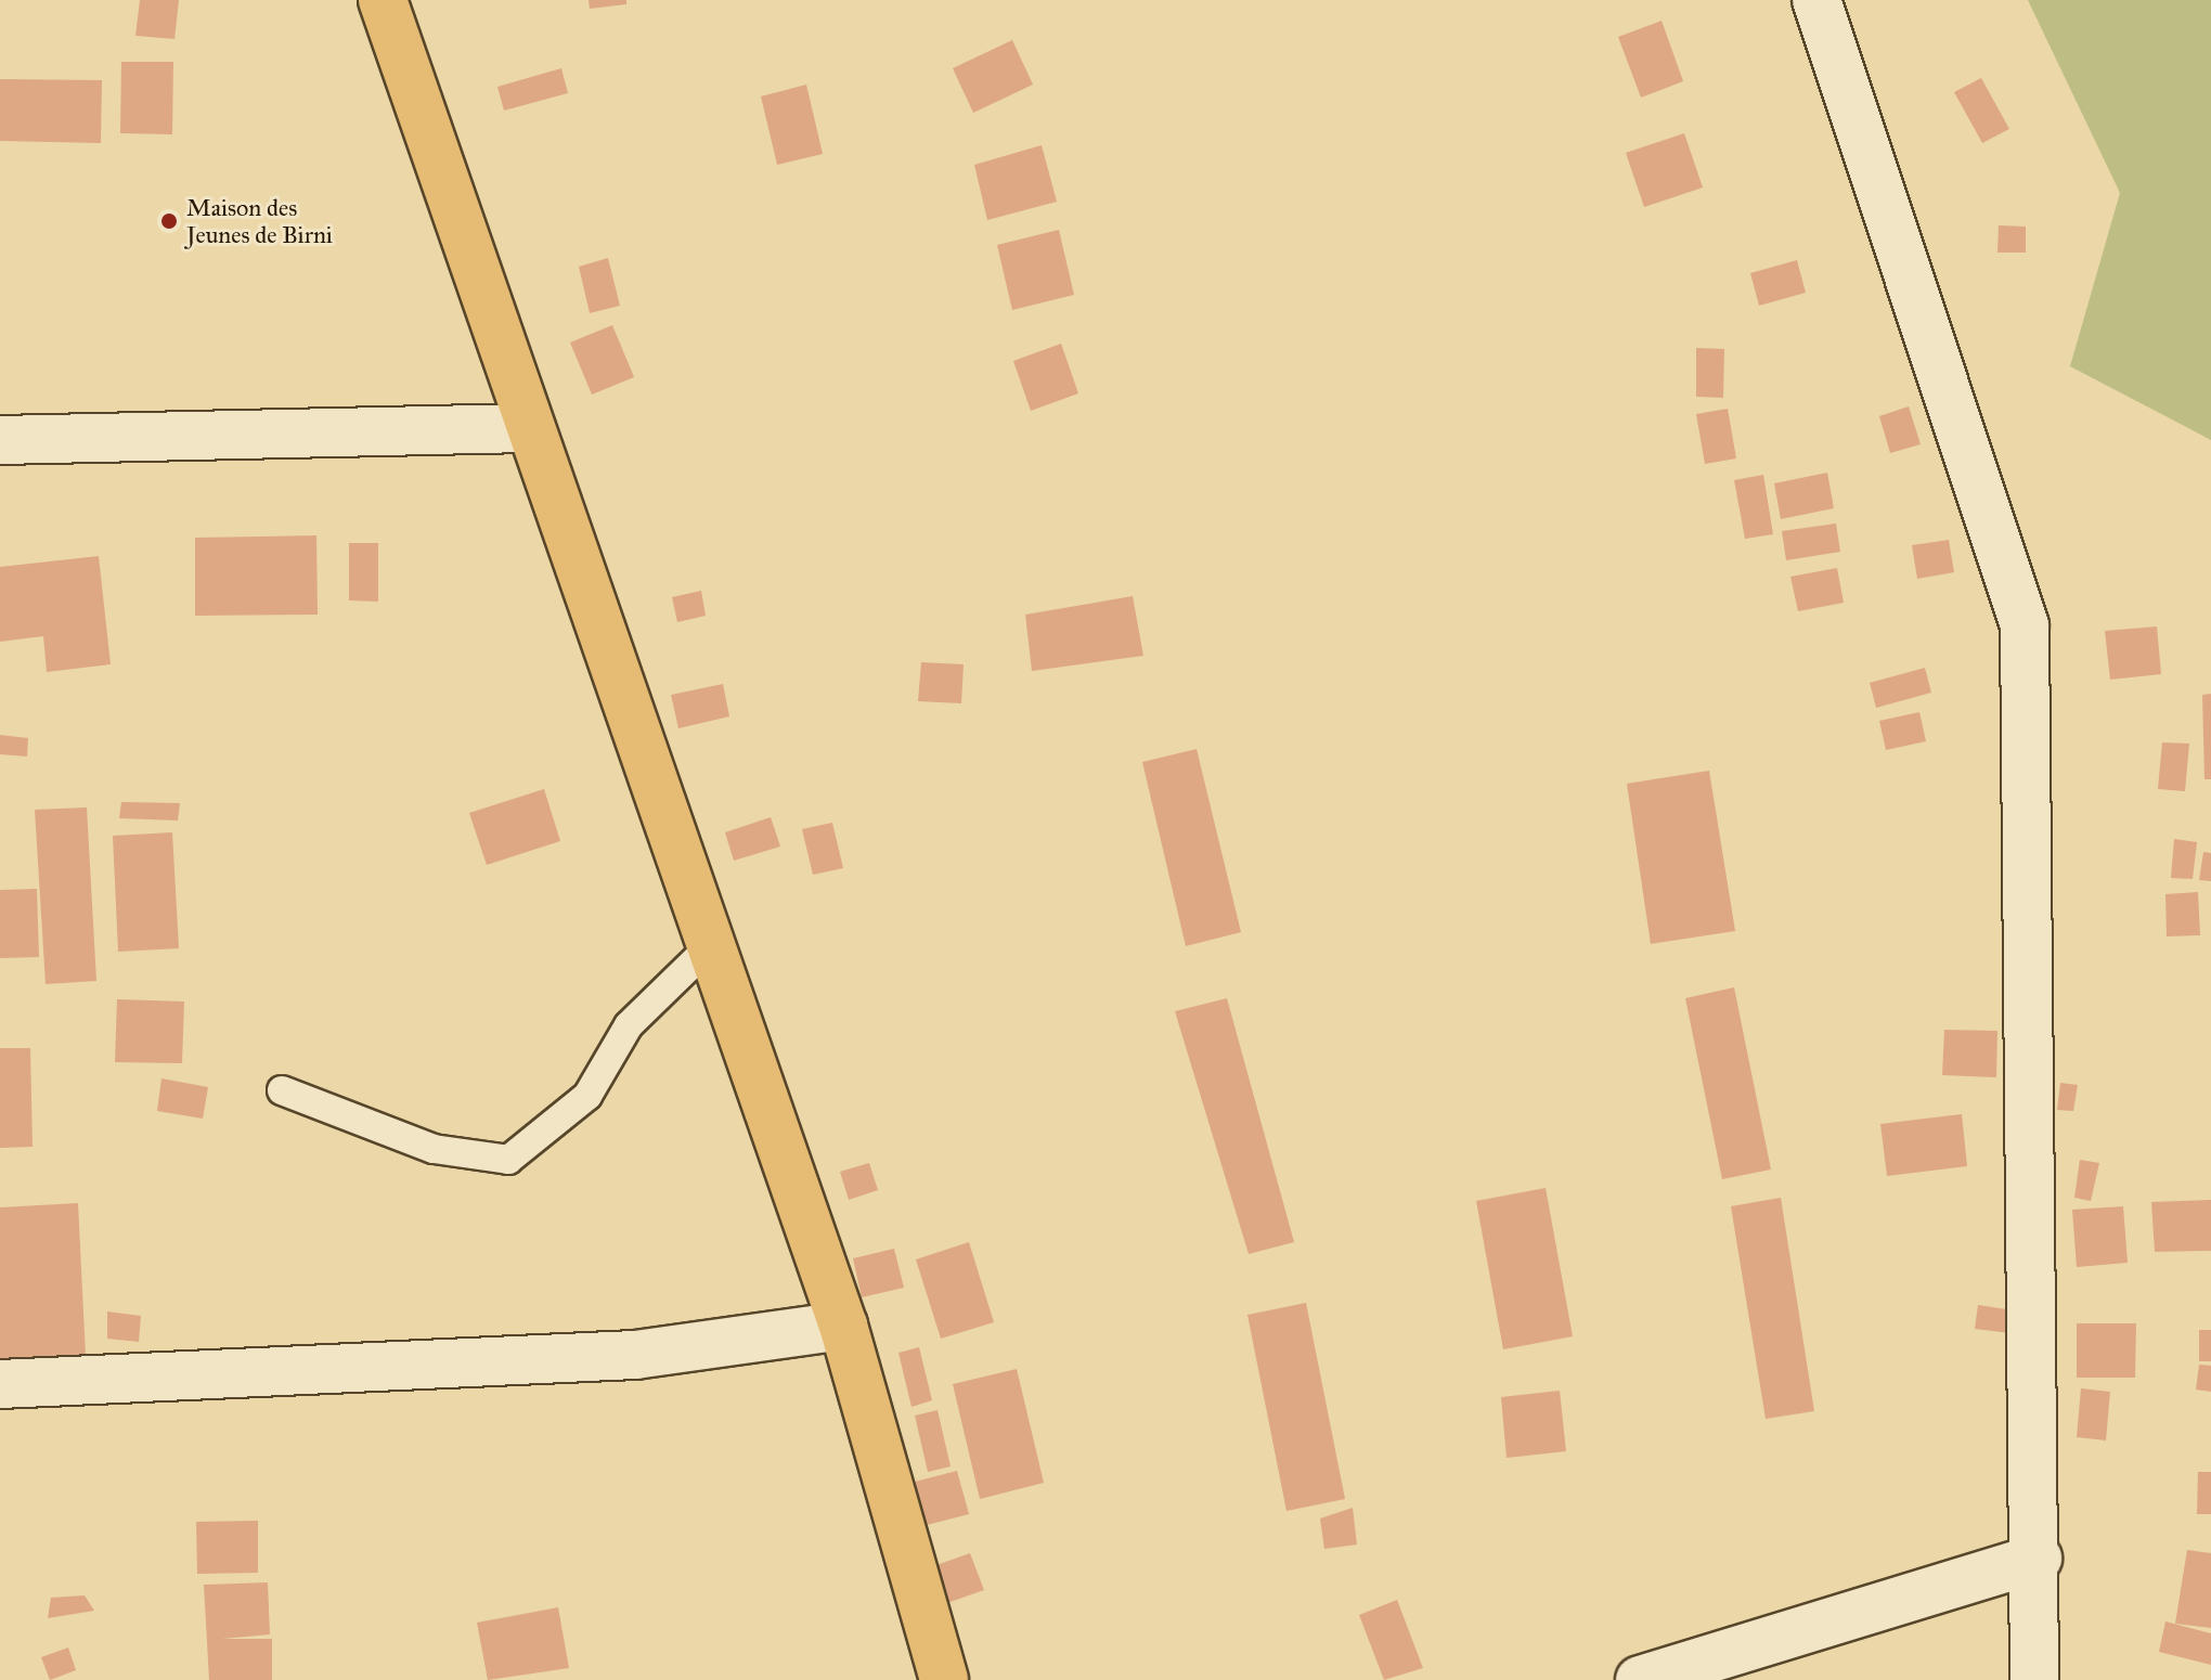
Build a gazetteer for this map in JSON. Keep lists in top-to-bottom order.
{
  "places": ["Maison des Jeunes de Birni"]
}
